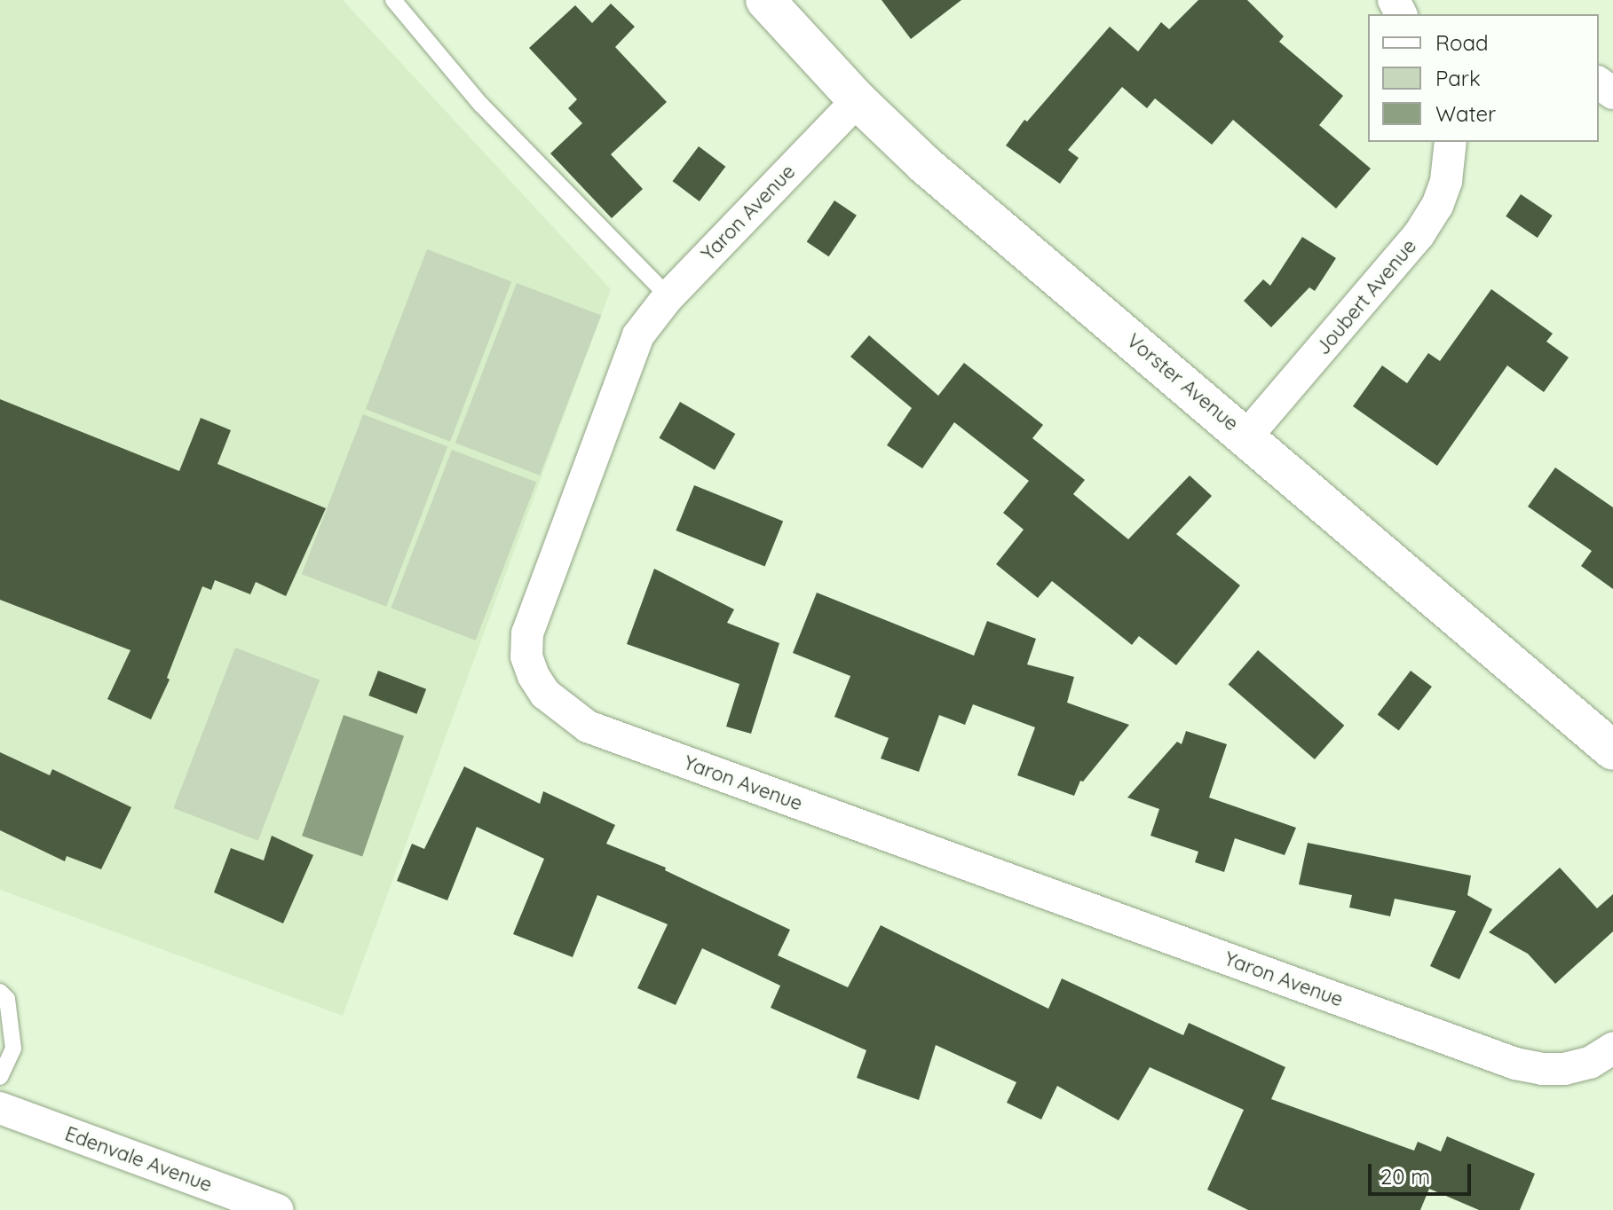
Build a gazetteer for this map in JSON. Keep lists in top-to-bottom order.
{
  "streets": {
    "main road": ["Vorster Avenue"],
    "street": ["Yaron Avenue", "Joubert Avenue", "Edenvale Avenue"]
  },
  "crossings": [
    ["Yaron Avenue", "Vorster Avenue"],
    ["Joubert Avenue", "Vorster Avenue"]
  ],
  "legend": ["Road", "Park", "Water"],
  "scale_bar": "20 m"
}
